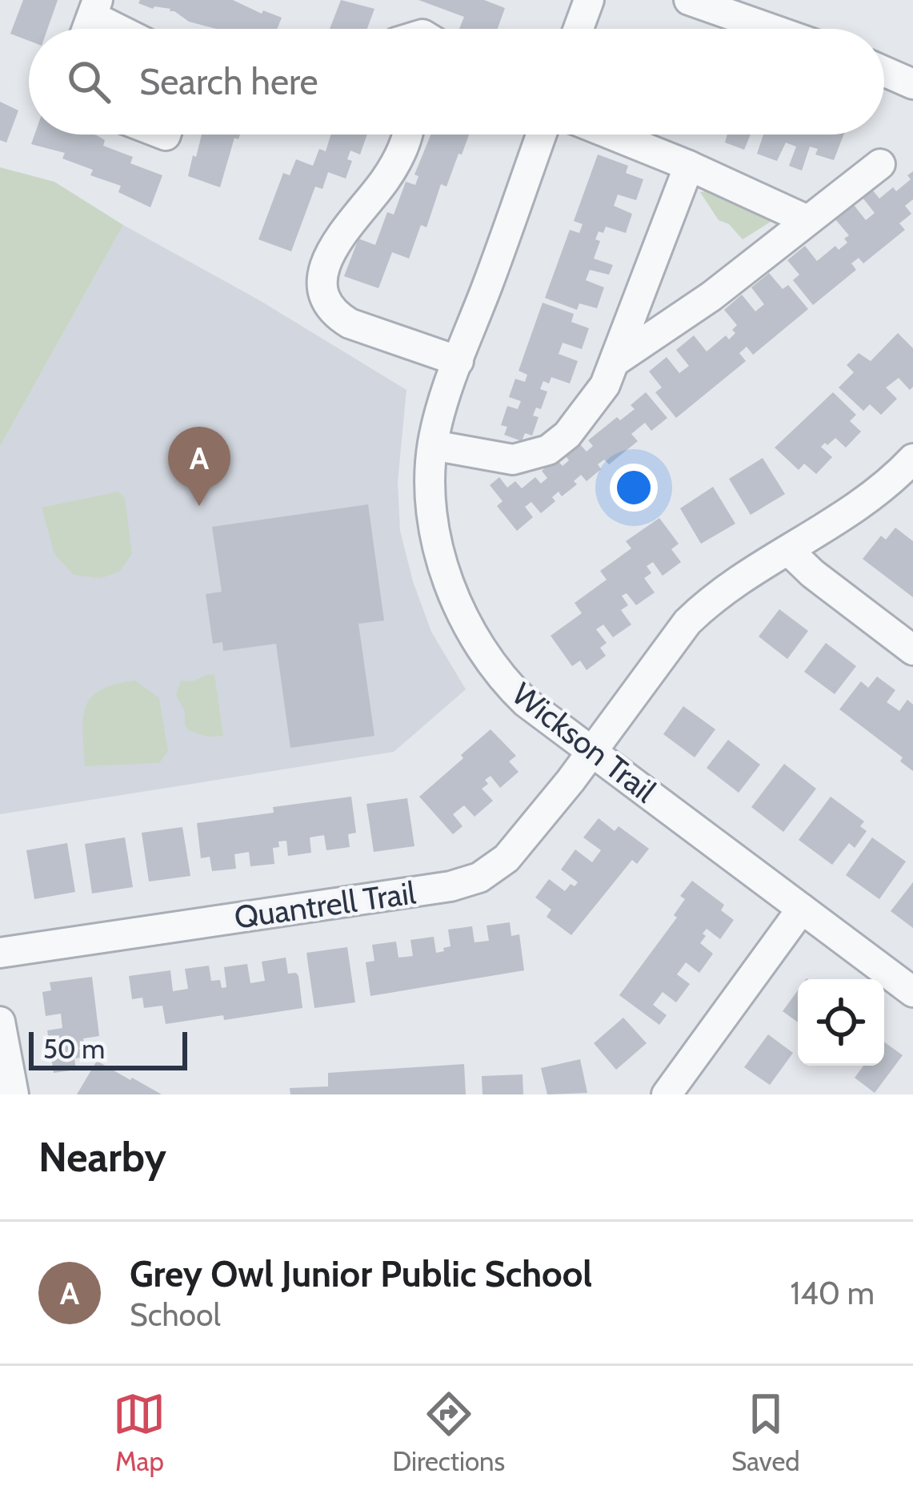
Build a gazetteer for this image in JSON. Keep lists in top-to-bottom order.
{
  "streets": {
    "street": ["Wickson Trail", "Quantrell Trail"]
  },
  "crossings": [
    ["Wickson Trail", "Quantrell Trail"]
  ],
  "scale_bar": "50 m",
  "page": {
    "search": "Search here",
    "pins": "A",
    "scale": "50 m",
    "heading": "Nearby",
    "list": [
      {
        "mark": "A",
        "name": "Grey Owl Junior Public School",
        "note": "School",
        "value": "140 m"
      }
    ],
    "nav": ["Map", "Directions", "Saved"]
  }
}
